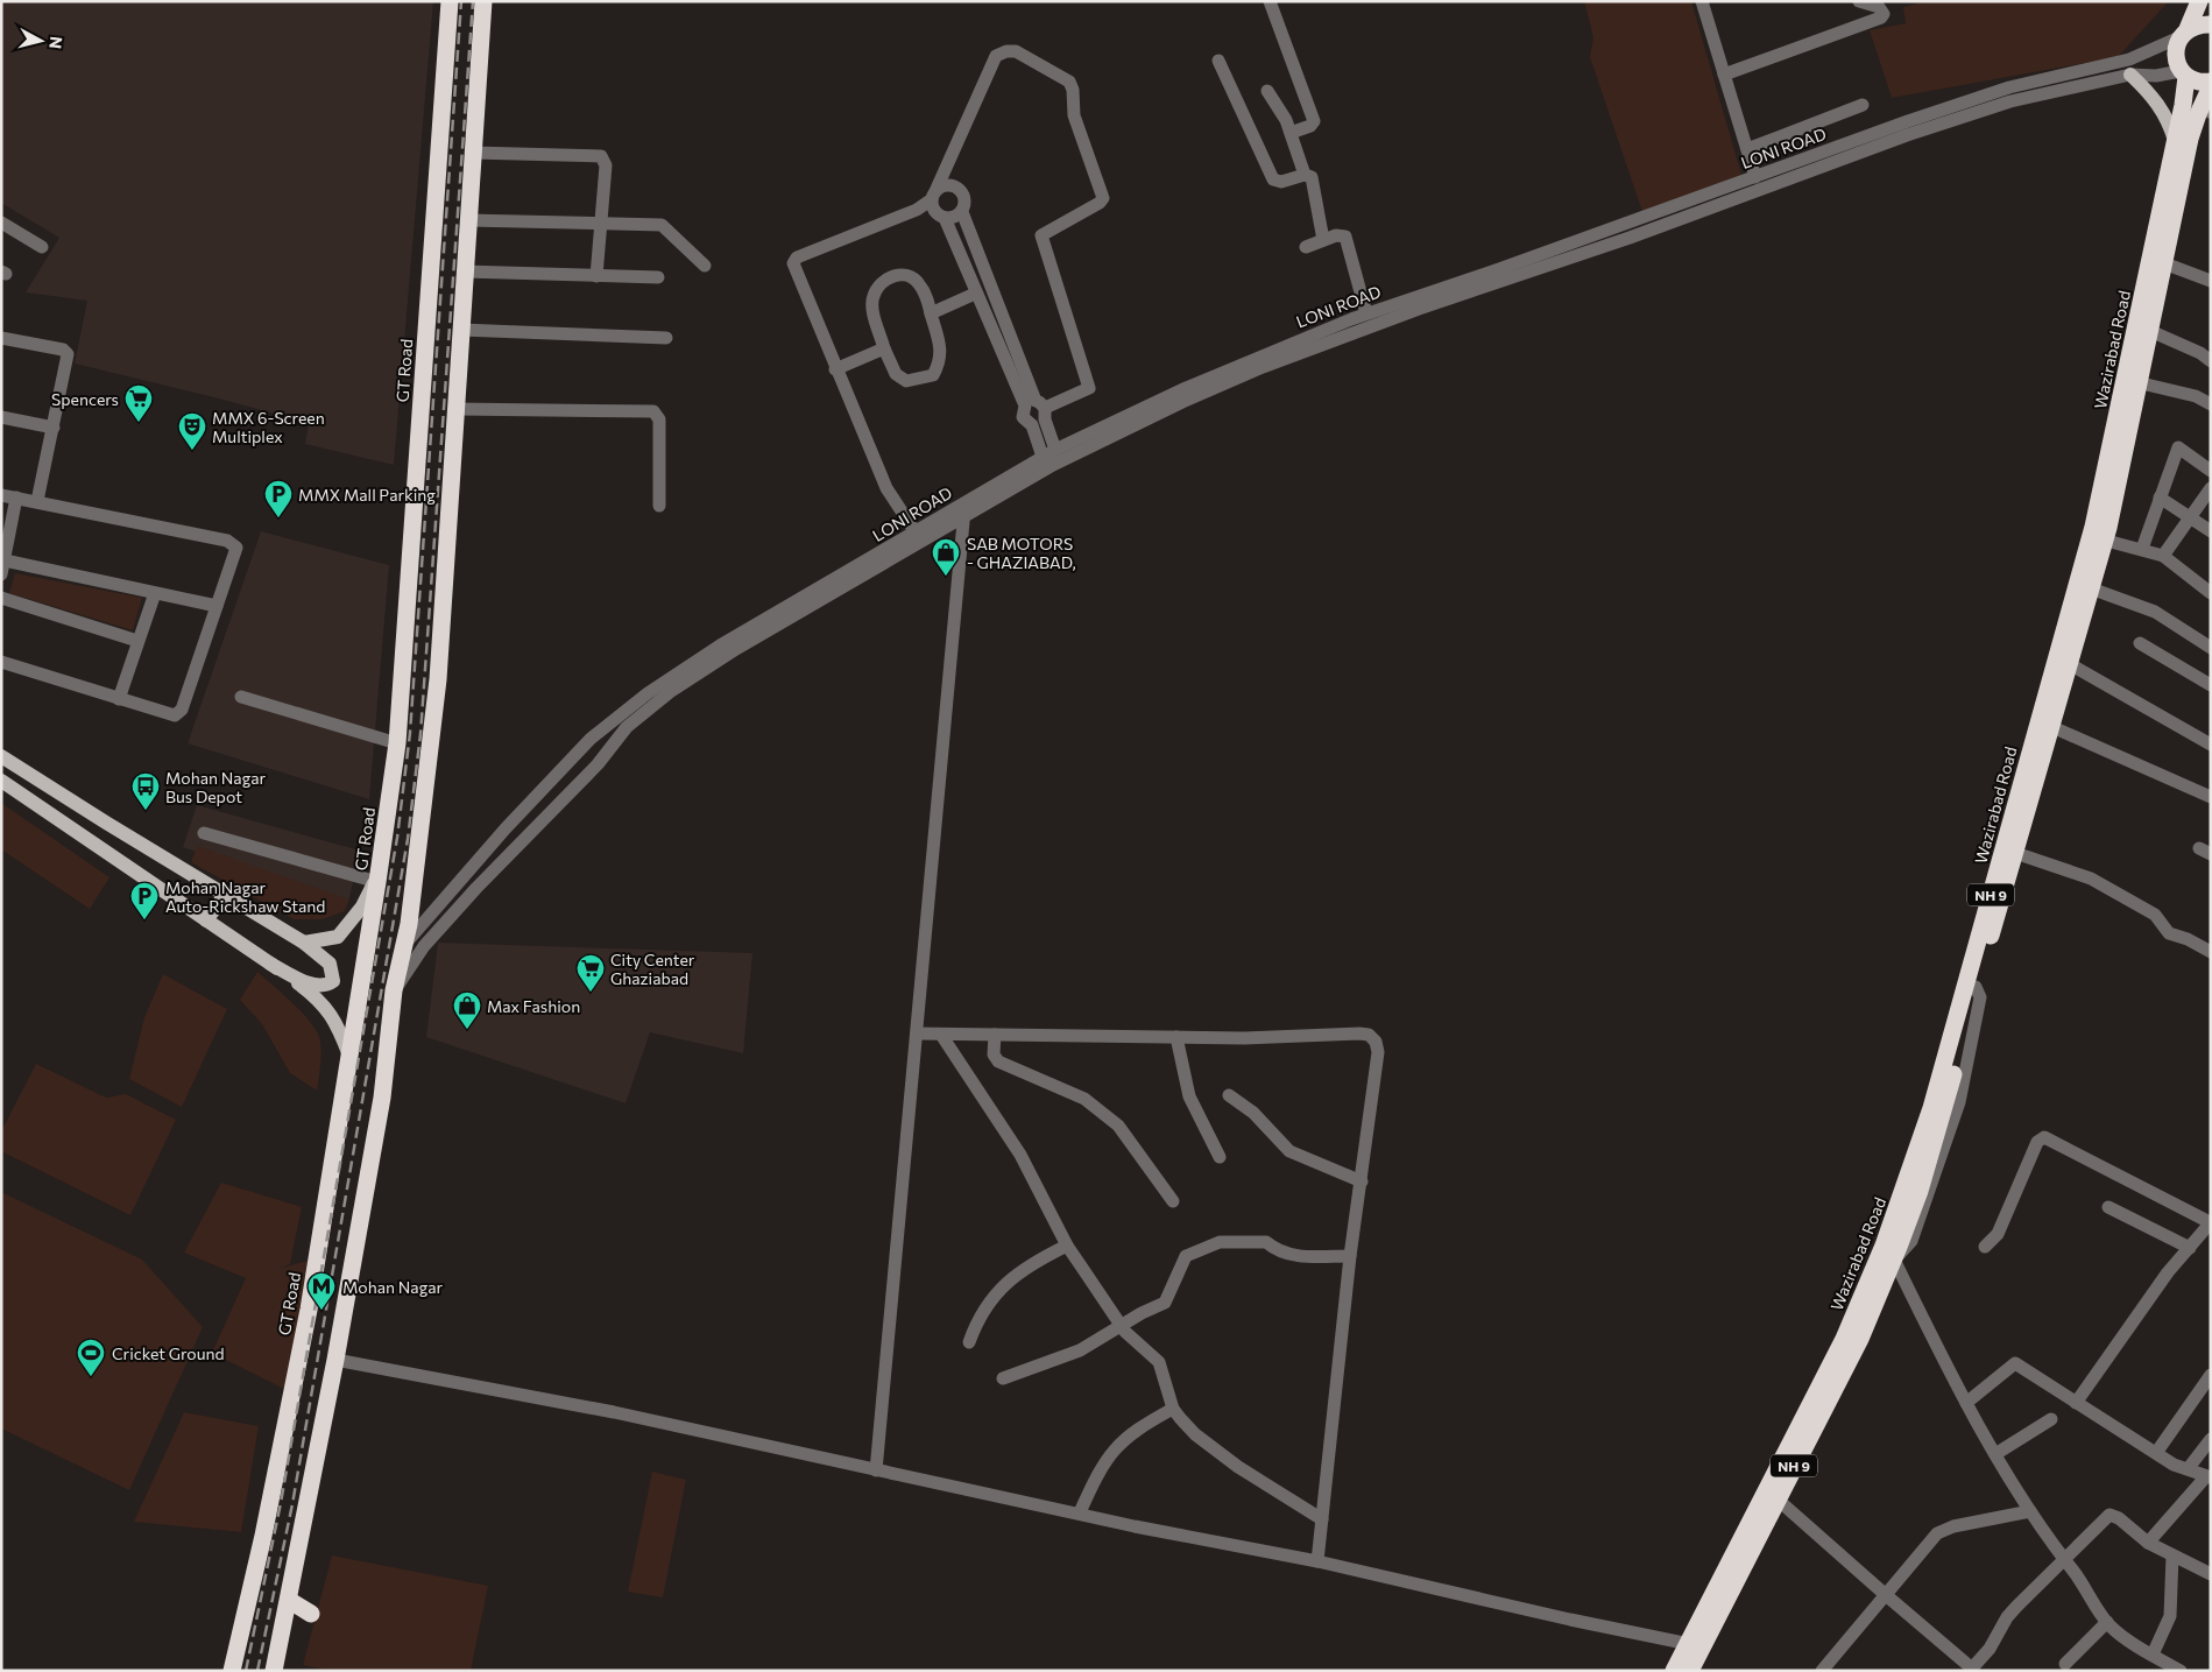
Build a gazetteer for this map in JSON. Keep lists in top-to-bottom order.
{
  "streets": {
    "highway": ["Wazirabad Road", "GT Road", "NH 9"],
    "street": ["LONI ROAD"]
  },
  "crossings": [
    ["LONI ROAD", "Wazirabad Road"]
  ],
  "places": {
    "supermarket": ["Spencers", "City Center Ghaziabad"],
    "theatre": ["MMX 6-Screen Multiplex"],
    "parking": ["MMX Mall Parking", "Mohan Nagar Auto-Rickshaw Stand"],
    "shop": ["SAB MOTORS - GHAZIABAD,", "Max Fashion"],
    "bus stop": ["Mohan Nagar Bus Depot"],
    "metro station": ["Mohan Nagar"],
    "sports": ["Cricket Ground"]
  },
  "north": "right"
}
